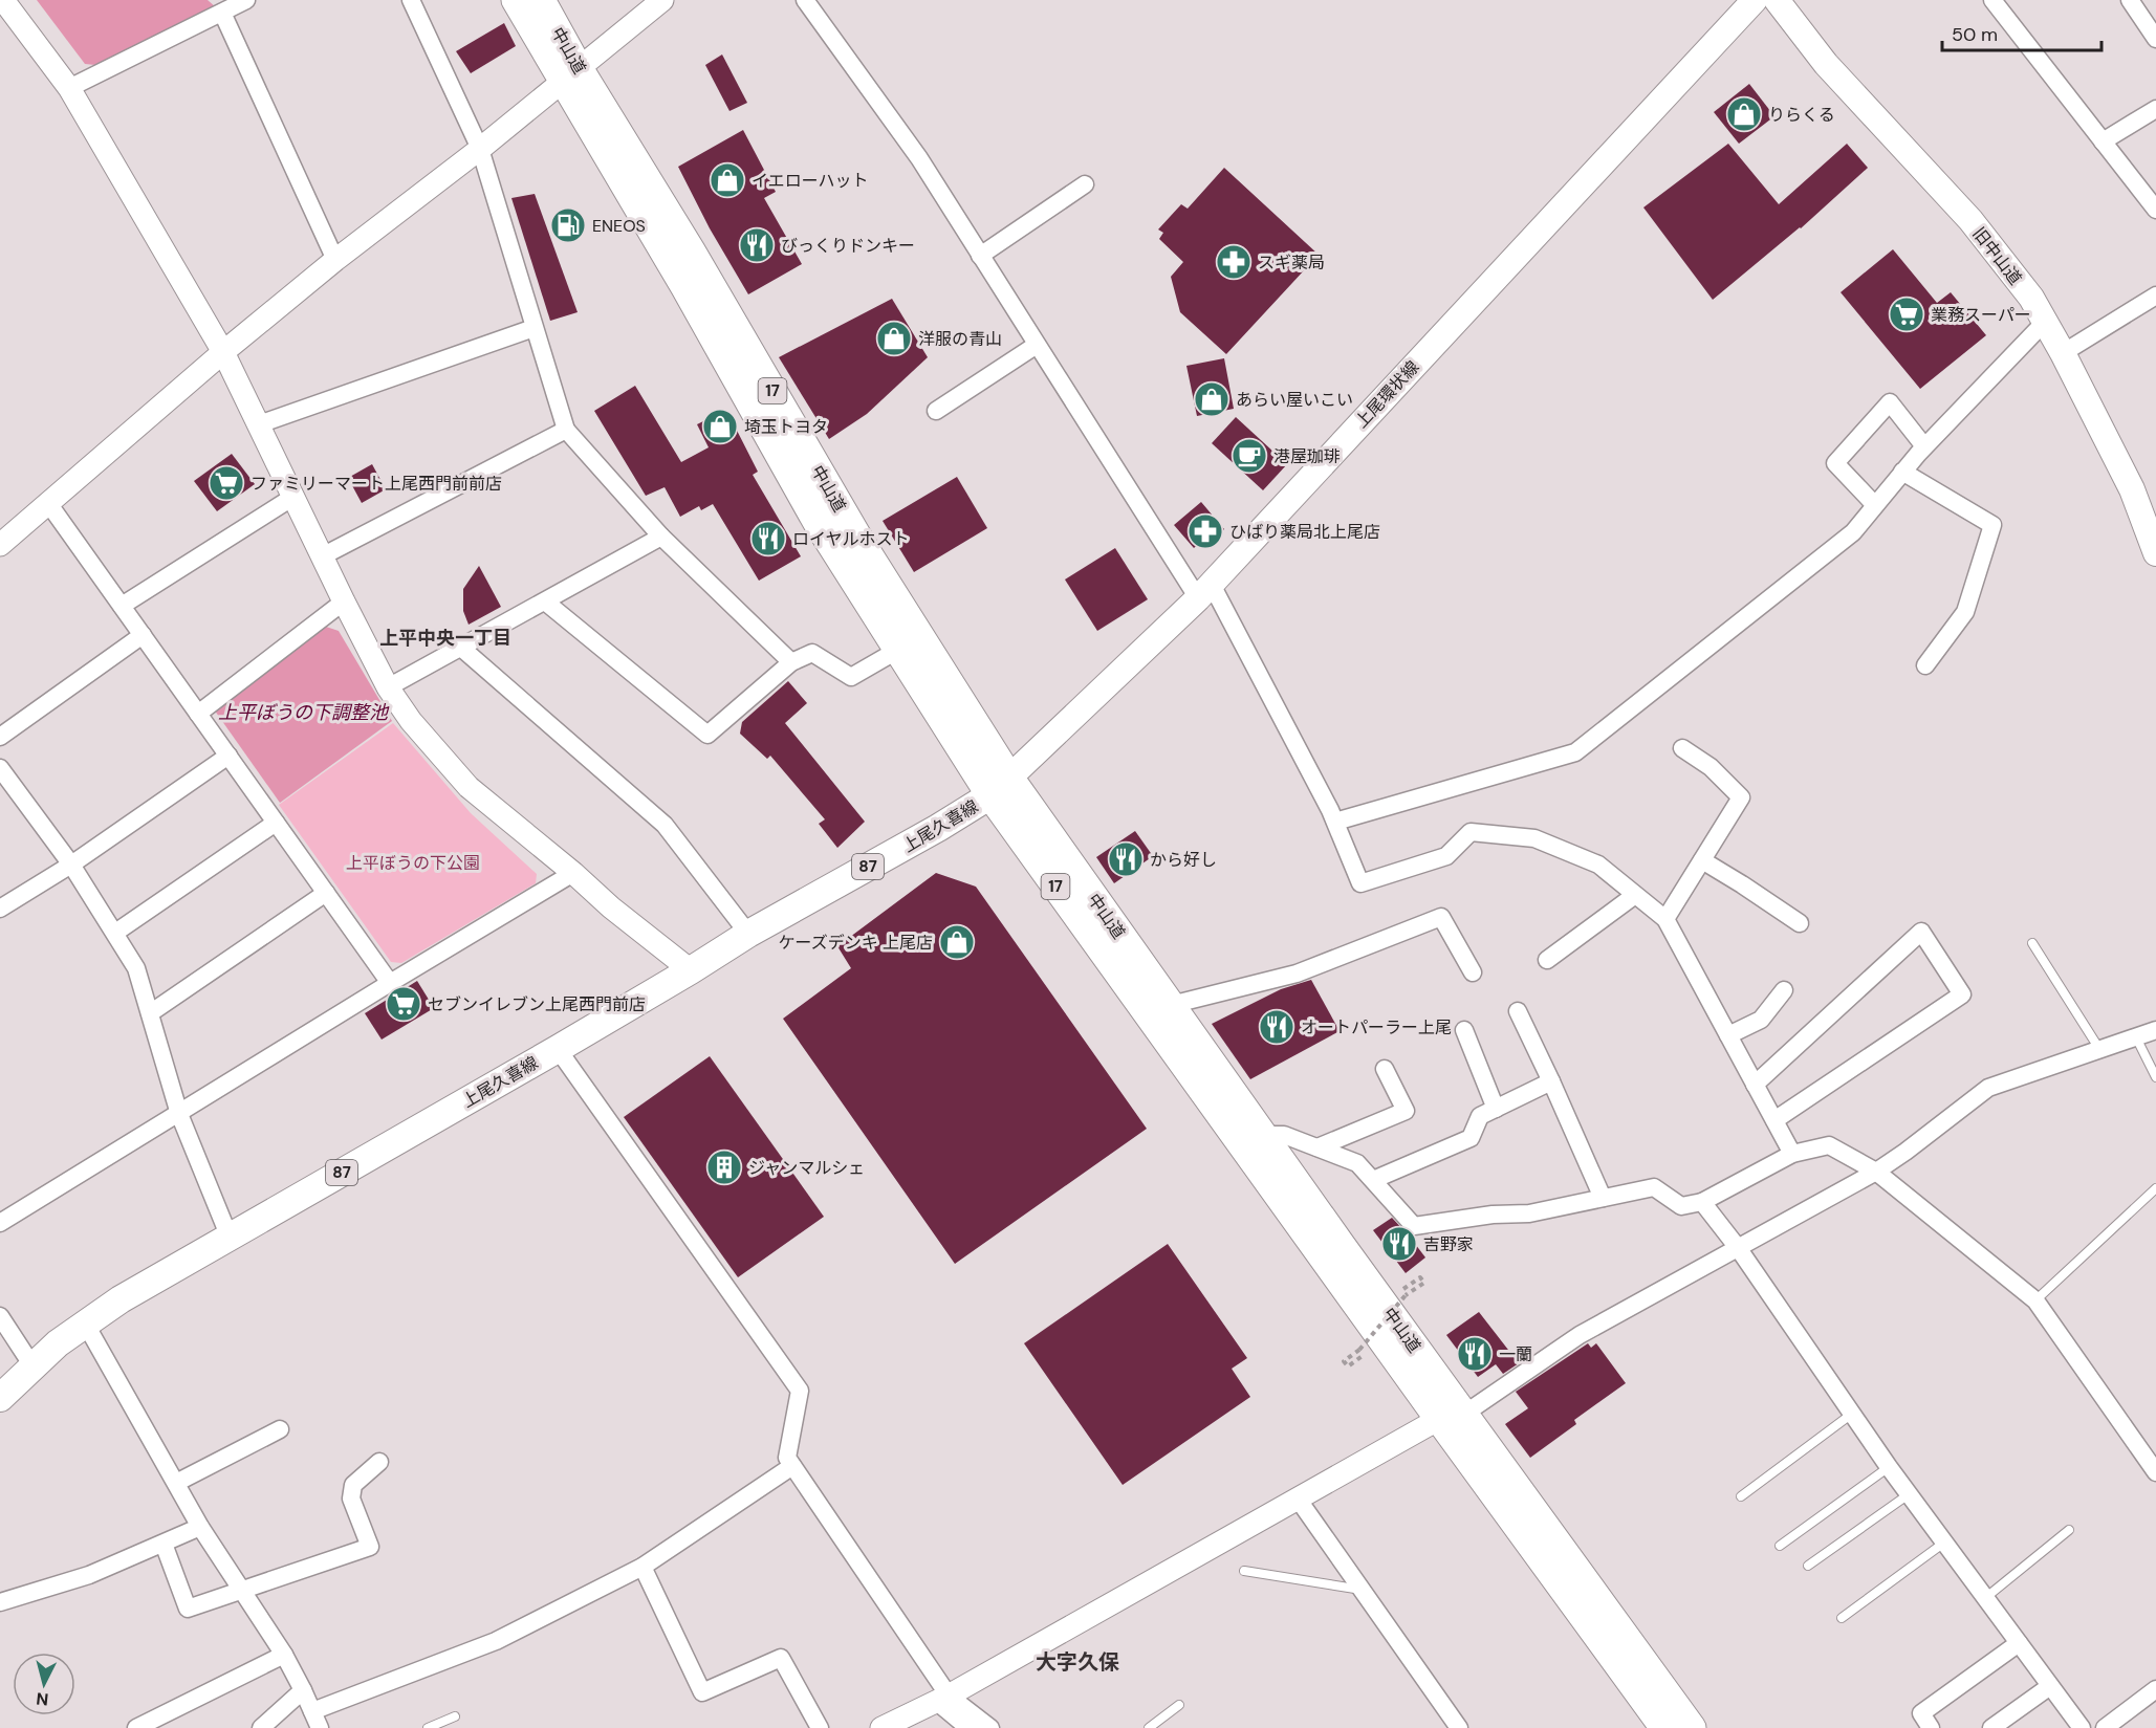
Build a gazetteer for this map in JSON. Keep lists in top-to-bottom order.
{
  "streets": {
    "highway": ["中山道", "17"],
    "main road": [
      "旧中山道",
      "上尾環状線",
      "上尾久喜線",
      "87"
    ]
  },
  "crossings": [
    ["中山道", "上尾環状線"],
    ["中山道", "上尾久喜線"],
    ["上尾環状線", "上尾久喜線"]
  ],
  "districts": ["上平中央一丁目", "大字久保"],
  "water": ["上平ぼうの下調整池"],
  "parks": ["上平ぼうの下公園"],
  "places": {
    "shop": [
      "りらくる",
      "イエローハット",
      "洋服の青山",
      "あらい屋いこい",
      "埼玉トヨタ",
      "ケーズデンキ 上尾店"
    ],
    "fuel station": ["ENEOS"],
    "restaurant": [
      "びっくりドンキー",
      "ロイヤルホスト",
      "から好し",
      "オートパーラー上尾",
      "吉野家",
      "一蘭"
    ],
    "pharmacy": ["スギ薬局", "ひばり薬局北上尾店"],
    "supermarket": ["業務スーパー", "ファミリーマート上尾西門前前店", "セブンイレブン上尾西門前店"],
    "cafe": ["港屋珈琲"],
    "building": ["ジャンマルシェ"]
  },
  "scale_bar": "50 m",
  "north": "bottom"
}
